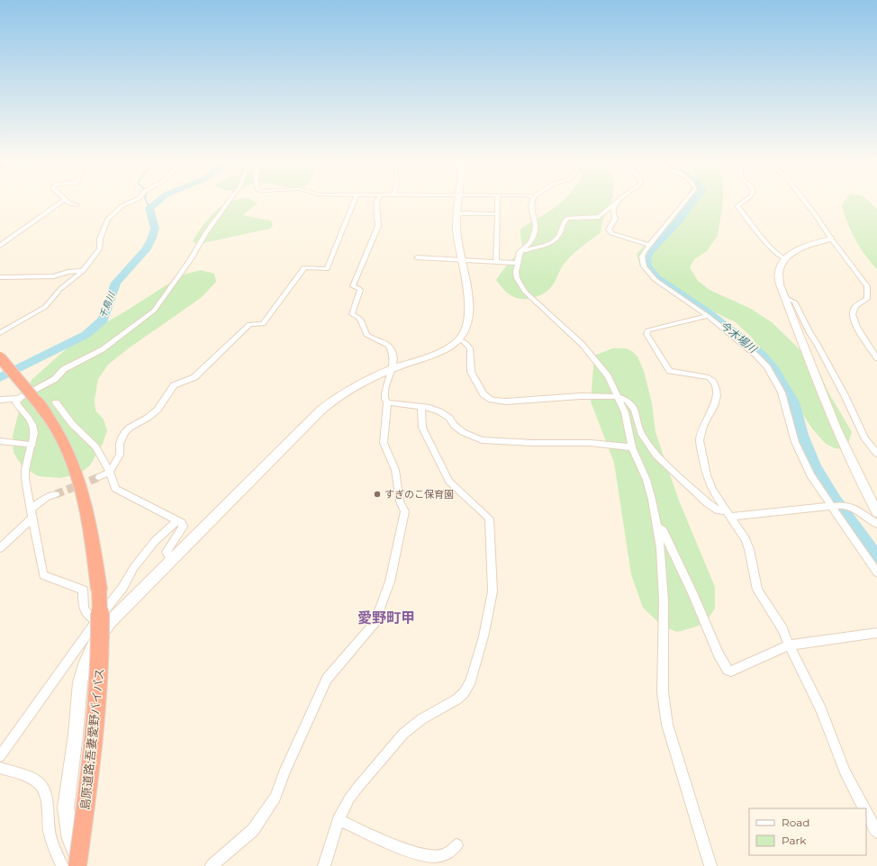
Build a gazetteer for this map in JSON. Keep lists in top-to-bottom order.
{
  "streets": {
    "highway": ["島原道路;吾妻愛野バイパス"]
  },
  "districts": ["愛野町甲"],
  "water": ["千鳥川", "今木場川"],
  "places": ["すぎのこ保育園"],
  "legend": ["Road", "Park"]
}
